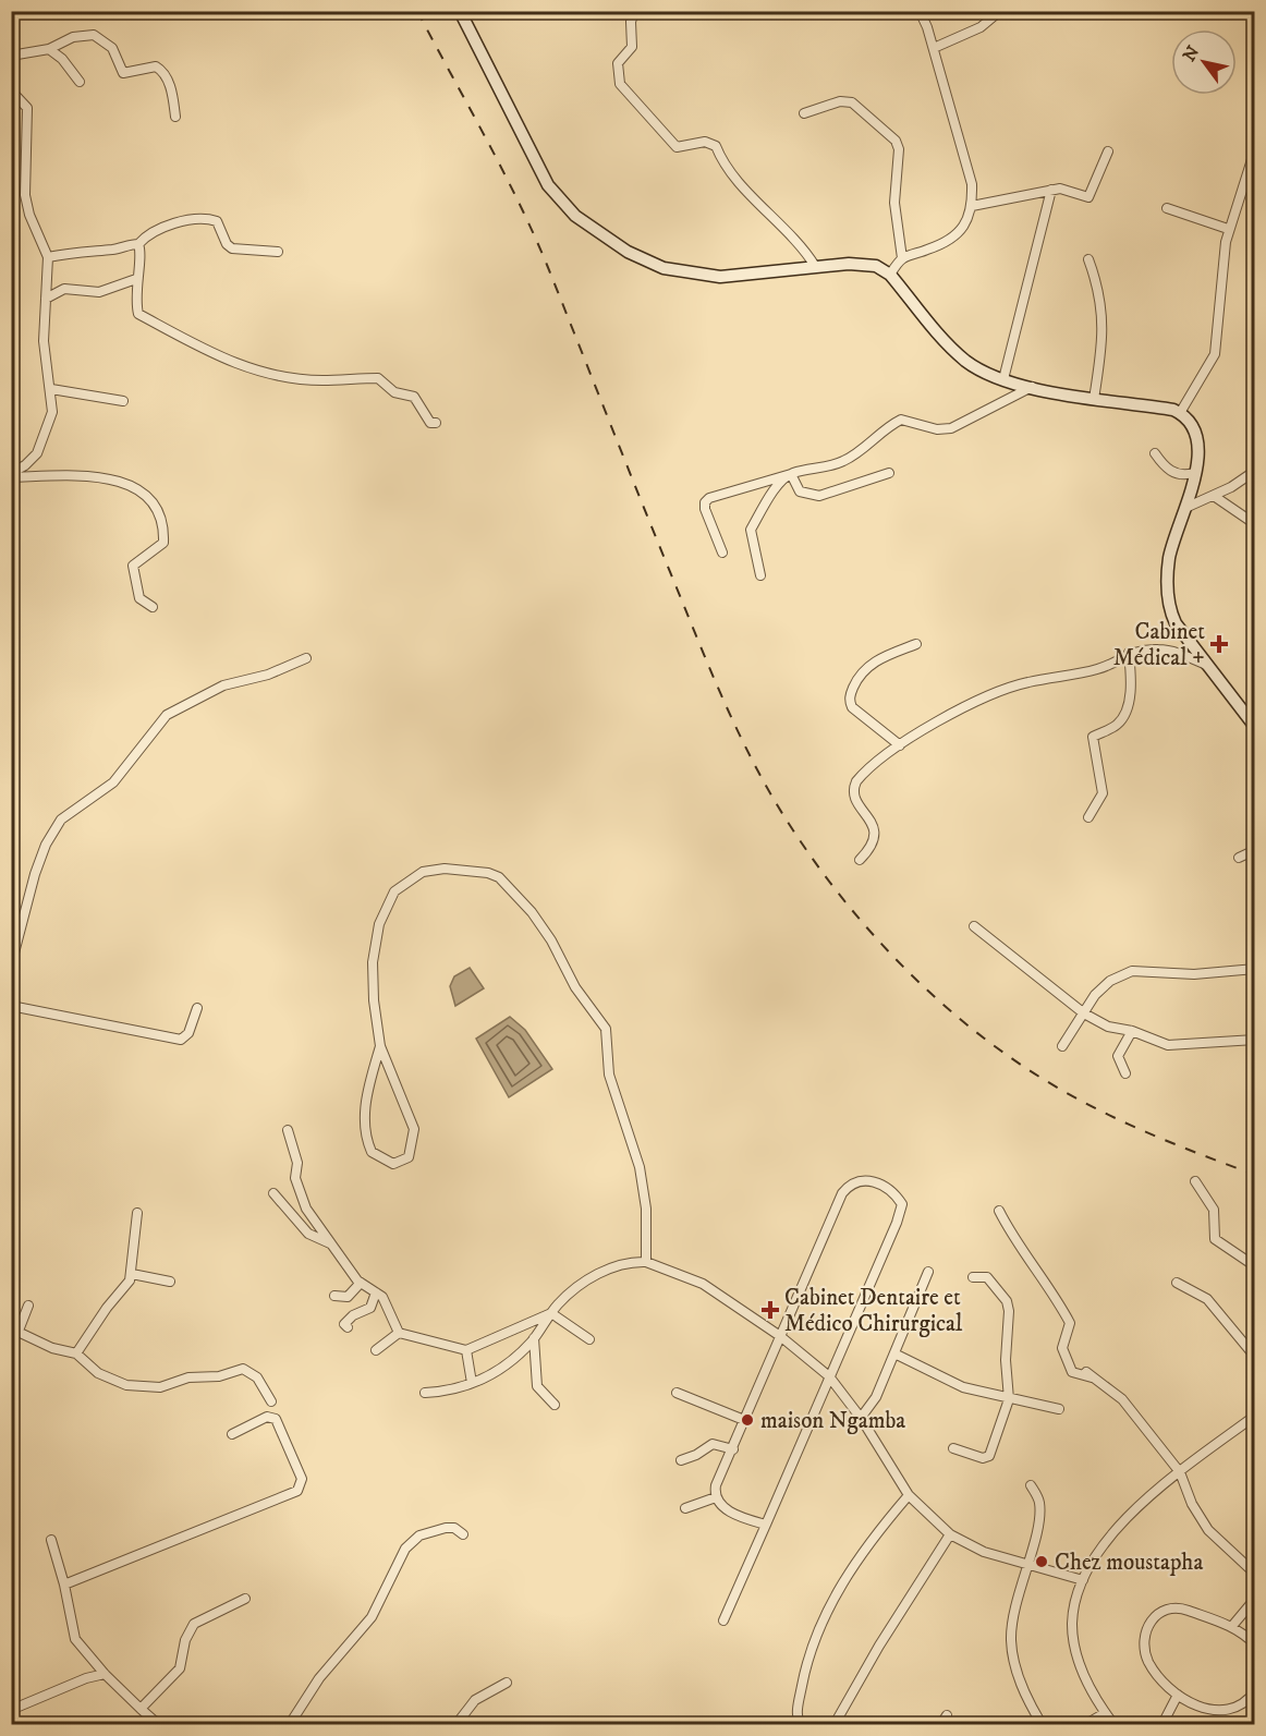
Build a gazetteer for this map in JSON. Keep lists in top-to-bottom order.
{
  "places": {
    "health": ["Cabinet Médical +", "Cabinet Dentaire et Médico Chirurgical"],
    "other": ["maison Ngamba", "Chez moustapha"]
  },
  "north": "top left"
}
